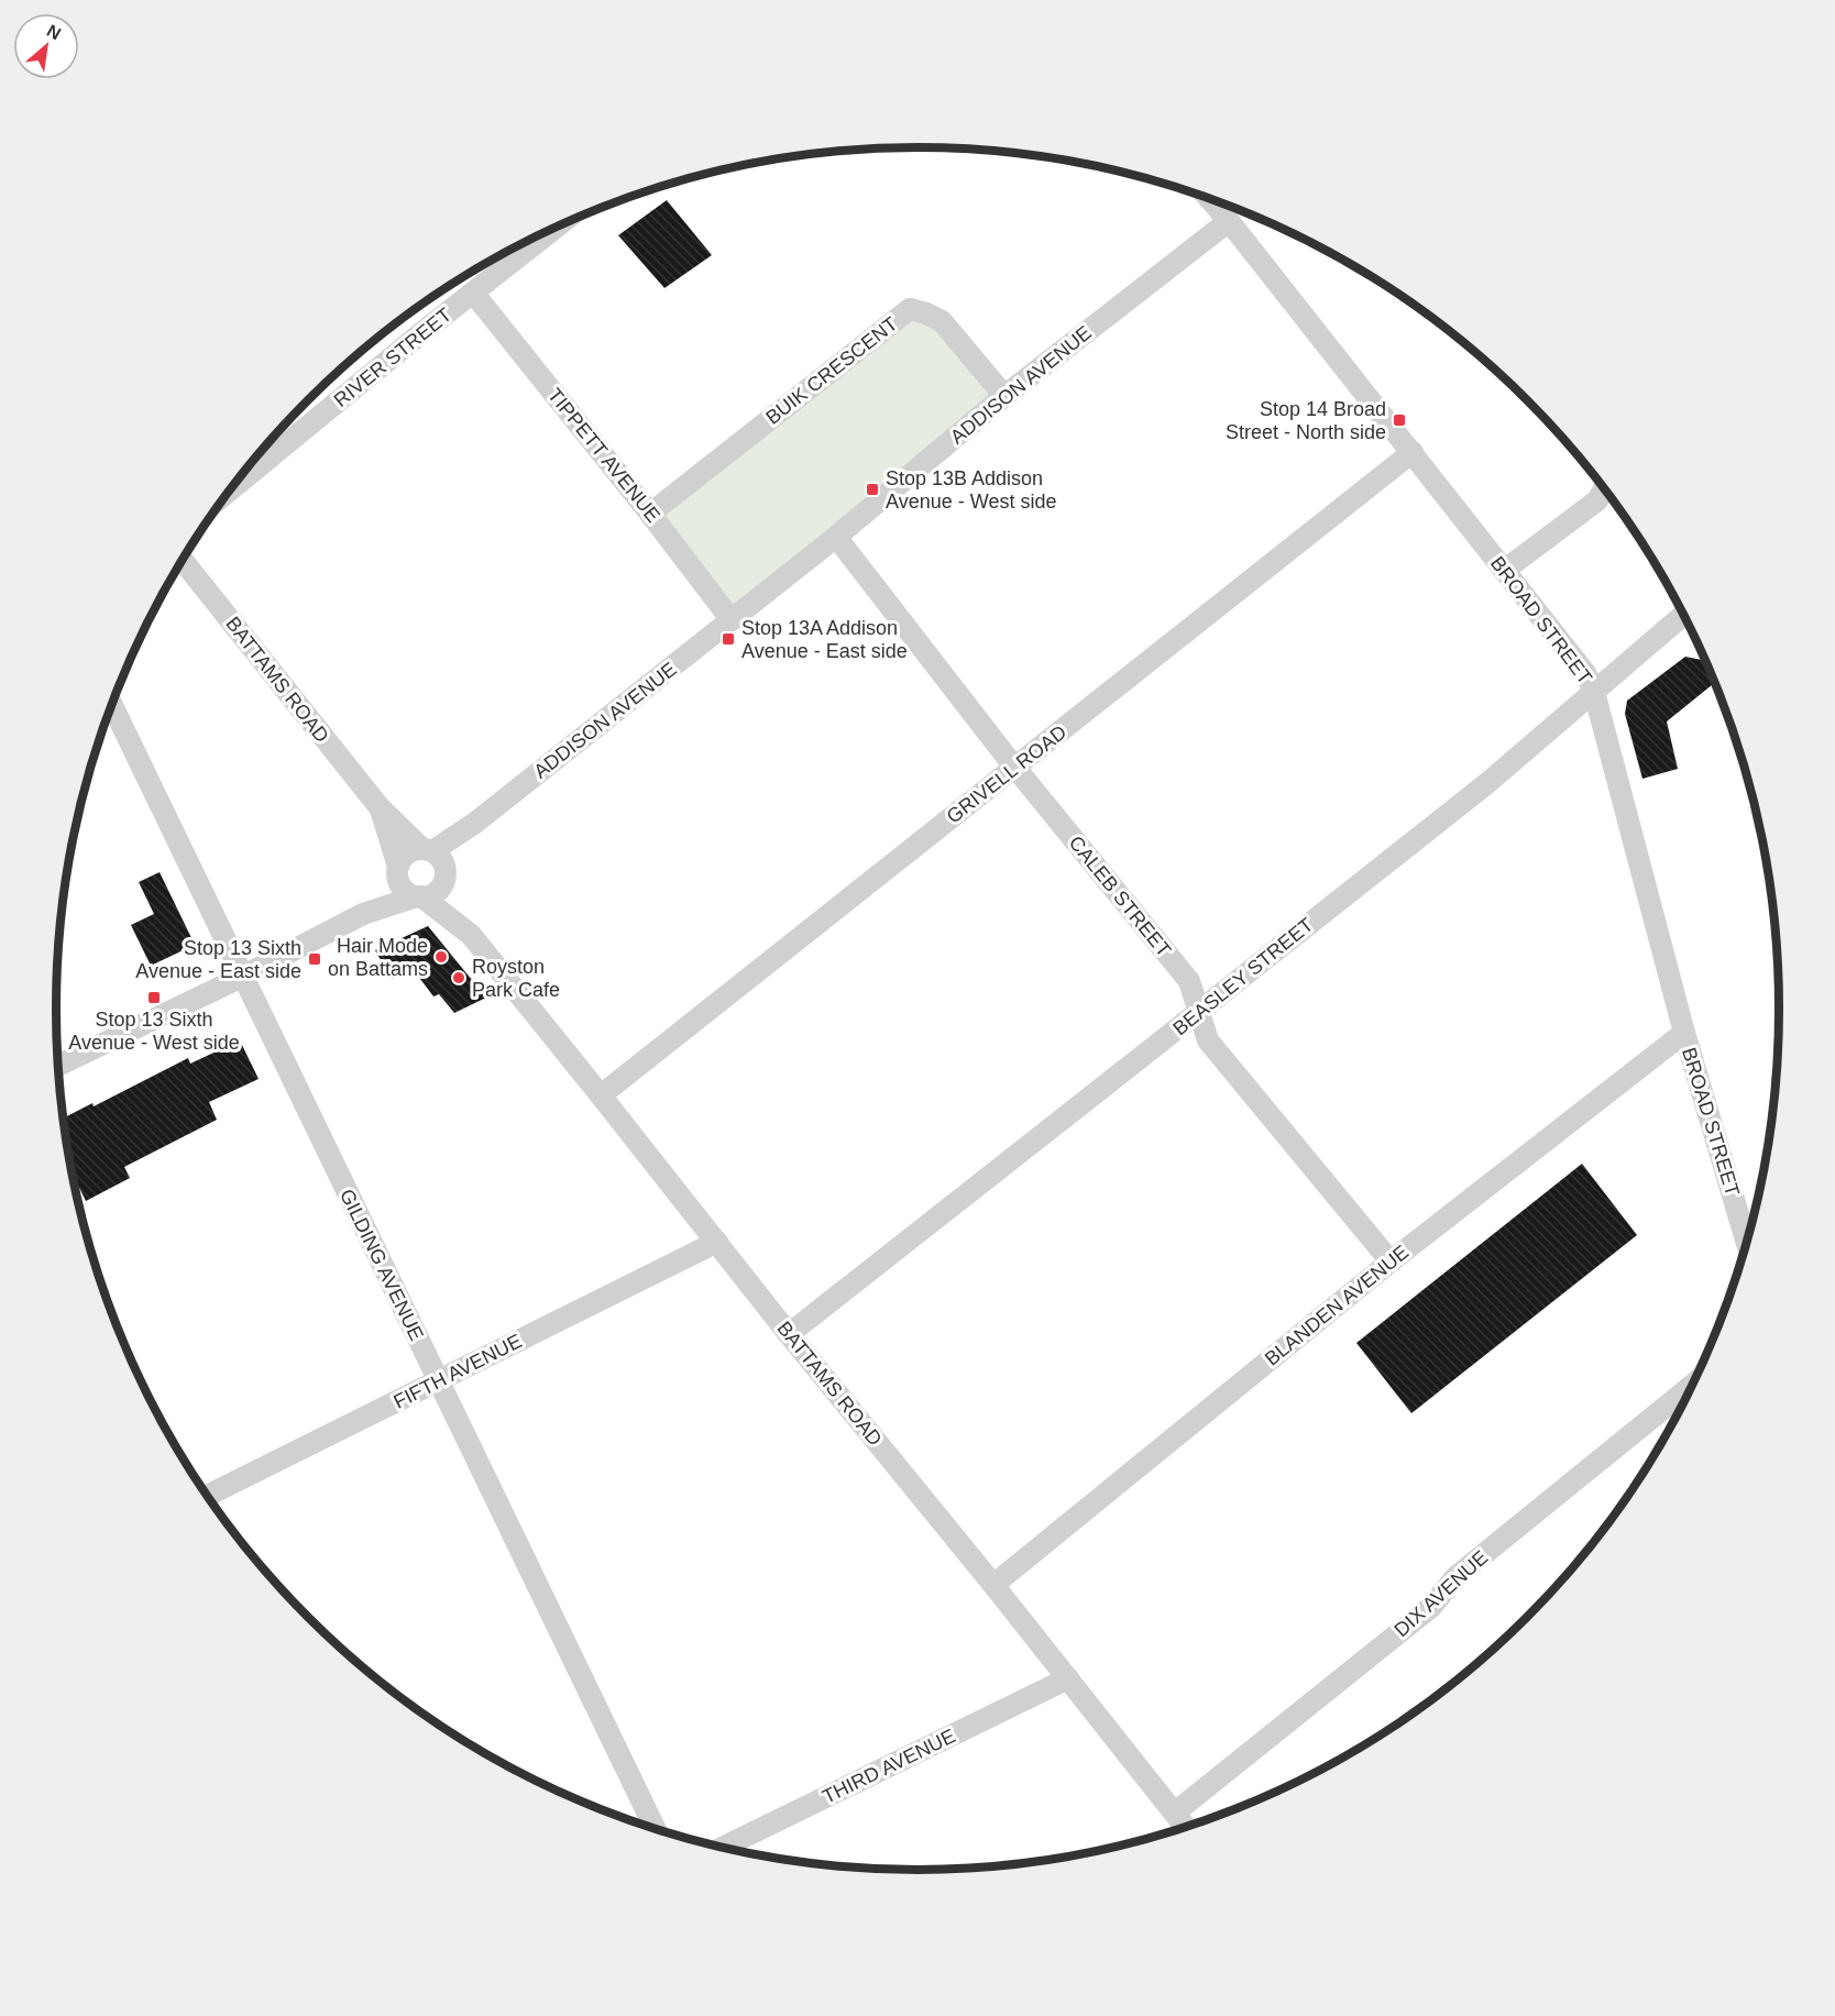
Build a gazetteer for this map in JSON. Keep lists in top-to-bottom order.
{
  "streets": {
    "street": [
      "RIVER STREET",
      "BUIK CRESCENT",
      "ADDISON AVENUE",
      "TIPPETT AVENUE",
      "BROAD STREET",
      "BATTAMS ROAD",
      "GRIVELL ROAD",
      "CALEB STREET",
      "BEASLEY STREET",
      "GILDING AVENUE",
      "BLANDEN AVENUE",
      "FIFTH AVENUE",
      "DIX AVENUE",
      "THIRD AVENUE"
    ]
  },
  "crossings": [
    ["RIVER STREET", "TIPPETT AVENUE"],
    ["BUIK CRESCENT", "ADDISON AVENUE"],
    ["BUIK CRESCENT", "TIPPETT AVENUE"],
    ["ADDISON AVENUE", "TIPPETT AVENUE"],
    ["ADDISON AVENUE", "BROAD STREET"],
    ["ADDISON AVENUE", "BATTAMS ROAD"],
    ["ADDISON AVENUE", "CALEB STREET"],
    ["BROAD STREET", "GRIVELL ROAD"],
    ["BROAD STREET", "BEASLEY STREET"],
    ["BROAD STREET", "BLANDEN AVENUE"],
    ["BATTAMS ROAD", "GRIVELL ROAD"],
    ["BATTAMS ROAD", "BEASLEY STREET"],
    ["BATTAMS ROAD", "BLANDEN AVENUE"],
    ["BATTAMS ROAD", "FIFTH AVENUE"],
    ["BATTAMS ROAD", "DIX AVENUE"],
    ["BATTAMS ROAD", "THIRD AVENUE"],
    ["GRIVELL ROAD", "CALEB STREET"],
    ["CALEB STREET", "BEASLEY STREET"],
    ["CALEB STREET", "BLANDEN AVENUE"],
    ["GILDING AVENUE", "FIFTH AVENUE"]
  ],
  "places": {
    "transit": [
      "Stop 14 Broad Street - North side",
      "Stop 13B Addison Avenue - West side",
      "Stop 13A Addison Avenue - East side",
      "Stop 13 Sixth Avenue - East side",
      "Stop 13 Sixth Avenue - West side"
    ],
    "other": ["Hair Mode on Battams", "Royston Park Cafe"]
  },
  "north": "top right"
}
